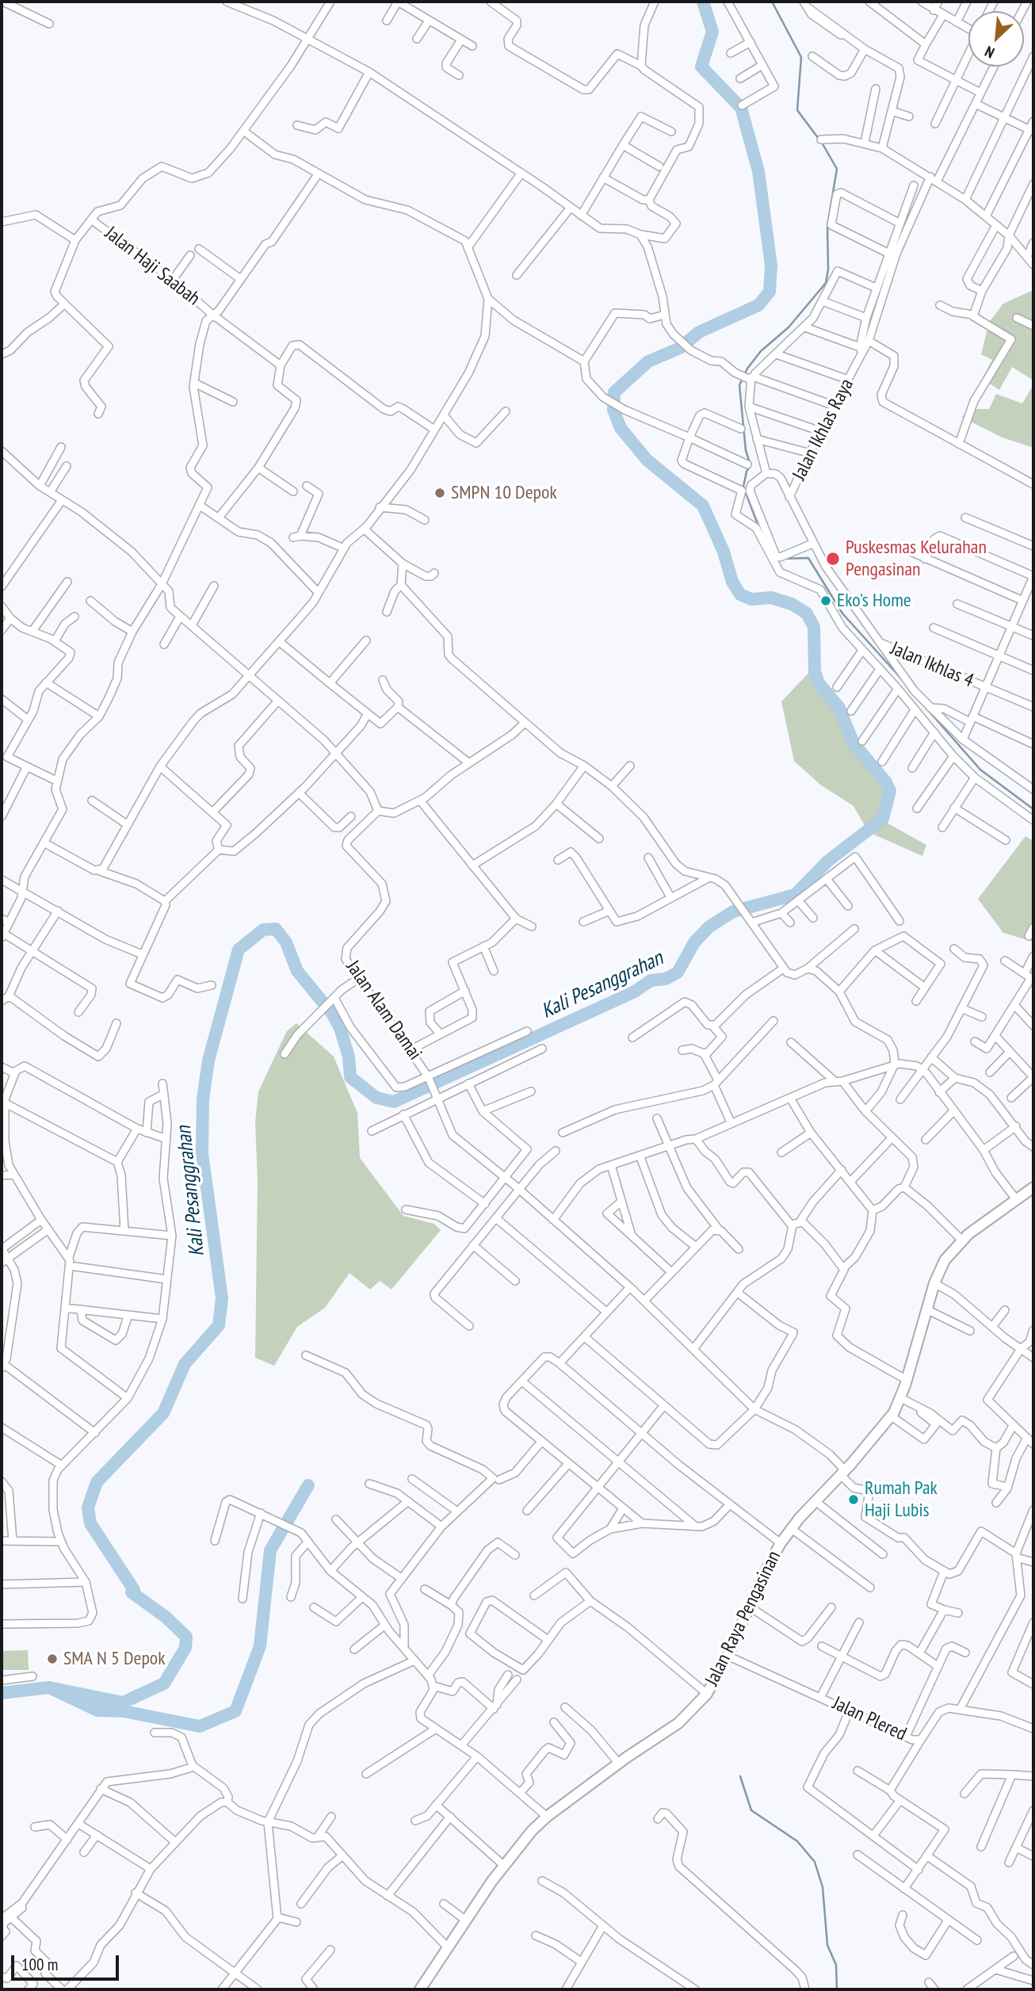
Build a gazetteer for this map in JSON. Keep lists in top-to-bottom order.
{
  "streets": {
    "main road": ["Jalan Raya Pengasinan"],
    "street": [
      "Jalan Haji Saabah",
      "Jalan Ikhlas Raya",
      "Jalan Ikhlas 4",
      "Jalan Alam Damai",
      "Jalan Plered"
    ]
  },
  "crossings": [
    ["Jalan Ikhlas Raya", "Jalan Ikhlas 4"],
    ["Jalan Alam Damai", "Jalan Raya Pengasinan"],
    ["Jalan Raya Pengasinan", "Jalan Plered"]
  ],
  "water": ["Kali Pesanggrahan"],
  "places": [
    "SMPN 10 Depok",
    "Puskesmas Kelurahan Pengasinan",
    "Eko's Home",
    "Rumah Pak Haji Lubis",
    "SMA N 5 Depok"
  ],
  "scale_bar": "100 m",
  "north": "bottom left"
}
